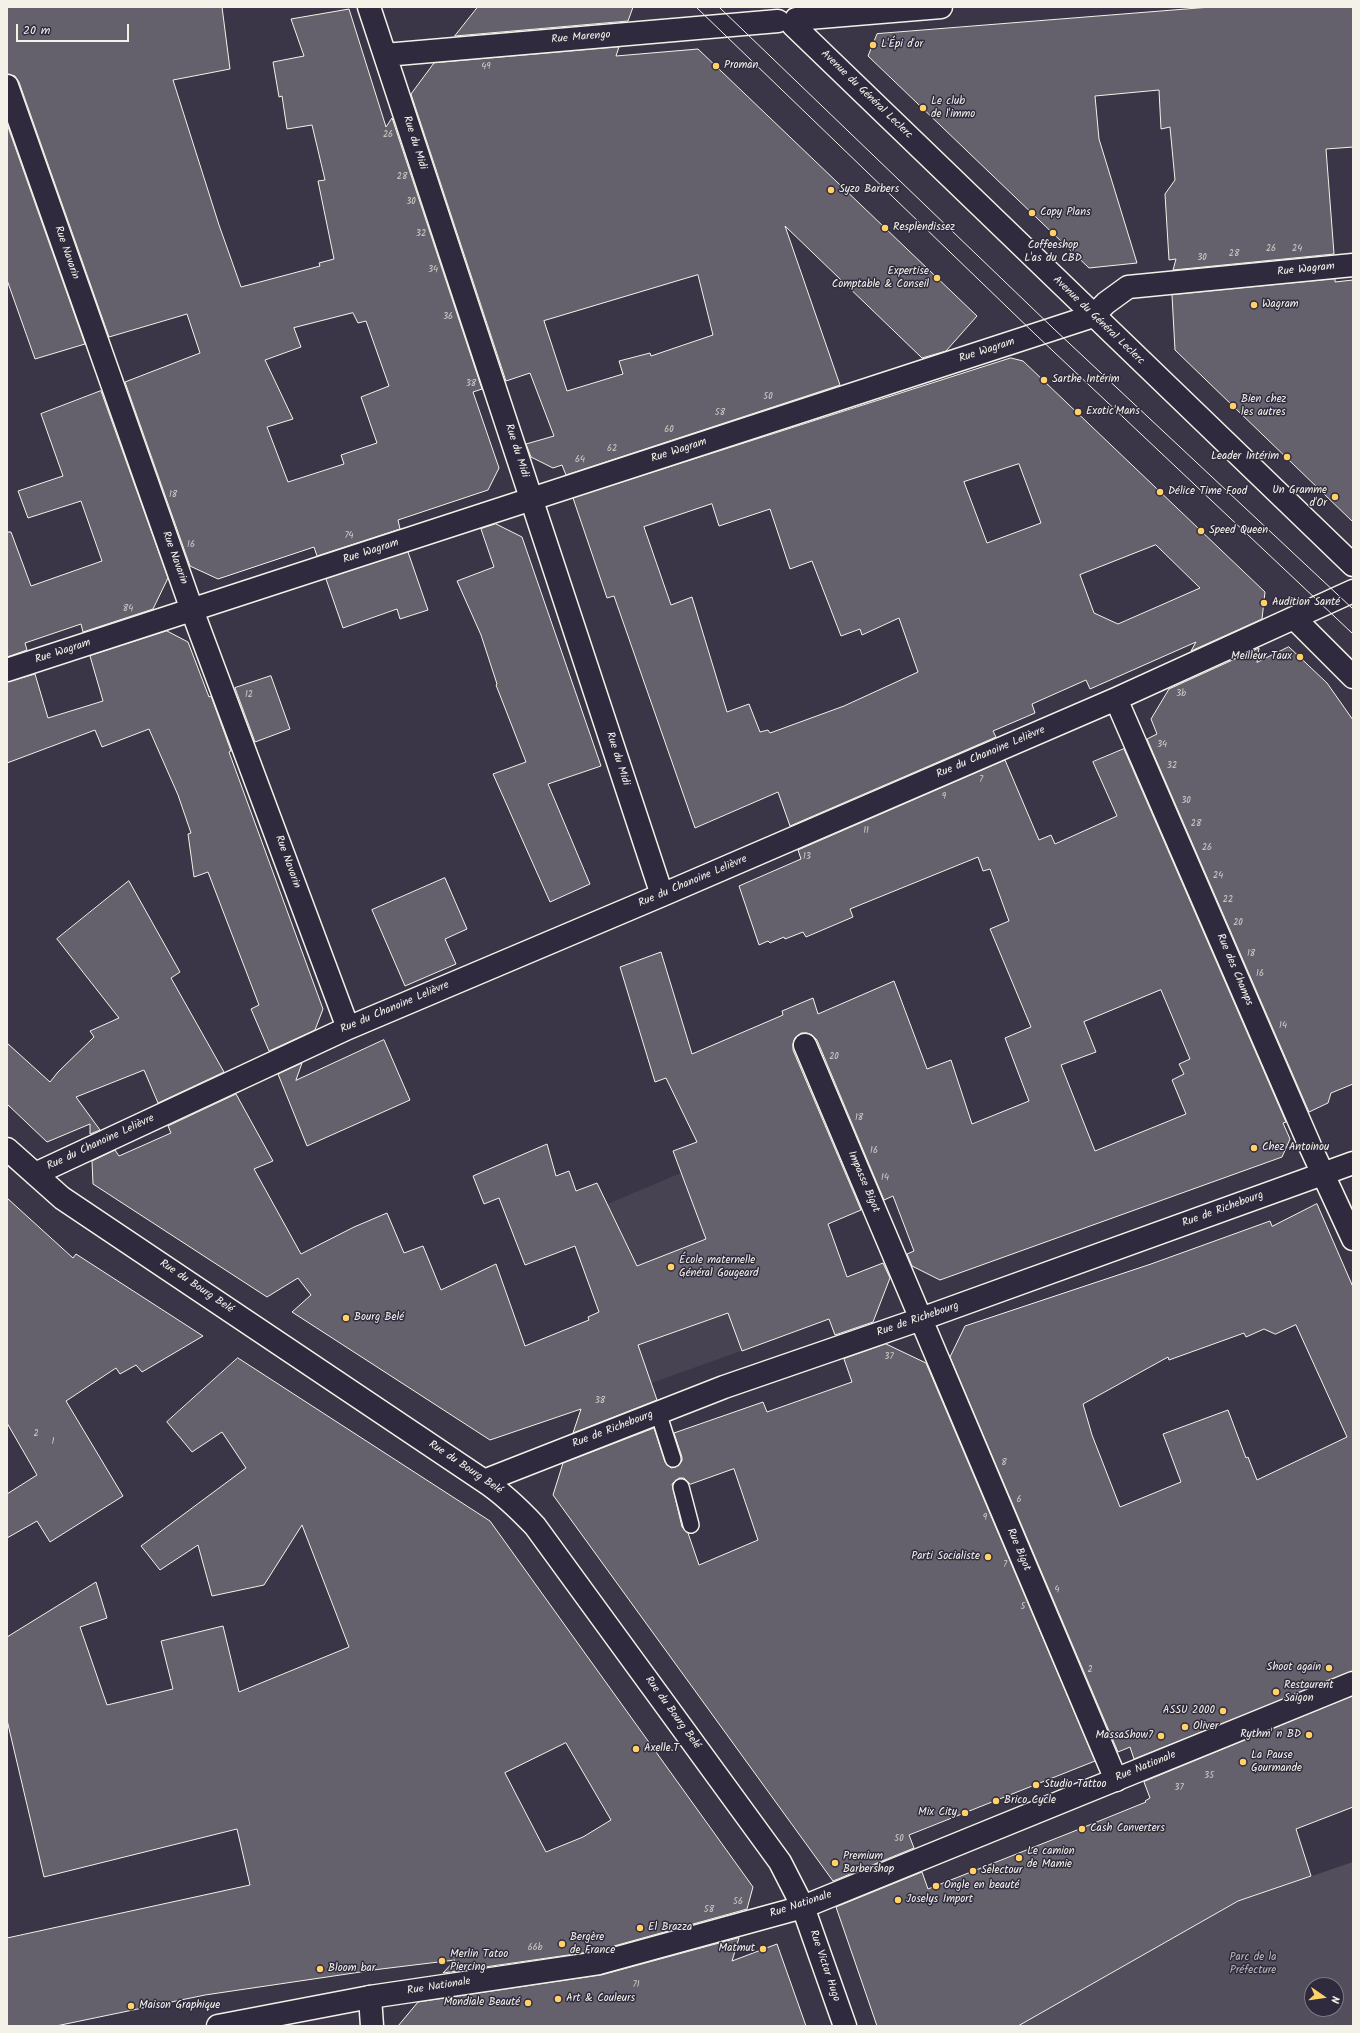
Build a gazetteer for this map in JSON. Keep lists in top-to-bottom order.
{
  "streets": {
    "street": [
      "Rue Marengo",
      "Avenue du Général Leclerc",
      "Rue du Midi",
      "Rue Navarin",
      "Rue Wagram",
      "Rue du Chanoine Lelièvre",
      "Rue des Champs",
      "Impasse Bigot",
      "Rue de Richebourg",
      "Rue du Bourg Belé",
      "Rue Bigot",
      "Rue Nationale",
      "Rue Victor Hugo"
    ]
  },
  "crossings": [
    ["Rue Marengo", "Avenue du Général Leclerc"],
    ["Rue Marengo", "Rue du Midi"],
    ["Avenue du Général Leclerc", "Rue Wagram"],
    ["Rue du Midi", "Rue Wagram"],
    ["Rue du Midi", "Rue du Chanoine Lelièvre"],
    ["Rue Navarin", "Rue Wagram"],
    ["Rue Navarin", "Rue du Chanoine Lelièvre"],
    ["Rue du Chanoine Lelièvre", "Rue des Champs"],
    ["Rue du Chanoine Lelièvre", "Rue du Bourg Belé"],
    ["Rue des Champs", "Rue de Richebourg"],
    ["Impasse Bigot", "Rue de Richebourg"],
    ["Impasse Bigot", "Rue Bigot"],
    ["Rue de Richebourg", "Rue du Bourg Belé"],
    ["Rue de Richebourg", "Rue Bigot"],
    ["Rue du Bourg Belé", "Rue Nationale"],
    ["Rue du Bourg Belé", "Rue Victor Hugo"],
    ["Rue Bigot", "Rue Nationale"],
    ["Rue Nationale", "Rue Victor Hugo"]
  ],
  "parks": ["Parc de la Préfecture"],
  "places": [
    "L'Épi d'or",
    "Proman",
    "Le club de l'immo",
    "Syzo Barbers",
    "Copy Plans",
    "Resplendissez",
    "Coffeeshop L'as du CBD",
    "Expertise Comptable & Conseil",
    "Wagram",
    "Sarthe Intérim",
    "Bien chez les autres",
    "Exotic'Mans",
    "Leader Intérim",
    "Délice Time Food",
    "Un Gramme d'Or",
    "Speed Queen",
    "Audition Santé",
    "Meilleur Taux",
    "Chez Antoinou",
    "École maternelle Général Gougeard",
    "Bourg Belé",
    "Parti Socialiste",
    "Shoot again",
    "Restaurent Saigon",
    "ASSU 2000",
    "Oliver",
    "Rythm' n BD",
    "MassaShow7",
    "Axelle.T",
    "La Pause Gourmande",
    "Studio Tattoo",
    "Brico Cycle",
    "Mix City",
    "Cash Converters",
    "Le camion de Mamie",
    "Premium Barbershop",
    "Selectour",
    "Ongle en beauté",
    "Joselys Import",
    "El Brazza",
    "Bergère de France",
    "Matmut",
    "Merlin Tatoo Piercing",
    "Bloom bar",
    "Art & Couleurs",
    "Mondiale Beauté",
    "Maison Graphique"
  ],
  "house_numbers": [
    "49",
    "26",
    "28",
    "30",
    "32",
    "26",
    "24",
    "28",
    "30",
    "34",
    "36",
    "38",
    "50",
    "58",
    "60",
    "62",
    "64",
    "18",
    "74",
    "16",
    "84",
    "3b",
    "12",
    "34",
    "32",
    "7",
    "9",
    "30",
    "28",
    "11",
    "26",
    "13",
    "24",
    "22",
    "20",
    "18",
    "16",
    "14",
    "20",
    "18",
    "16",
    "14",
    "37",
    "38",
    "2",
    "1",
    "8",
    "6",
    "9",
    "7",
    "4",
    "5",
    "2",
    "35",
    "37",
    "50",
    "56",
    "58",
    "66b",
    "71"
  ],
  "scale_bar": "20 m",
  "north": "right"
}
